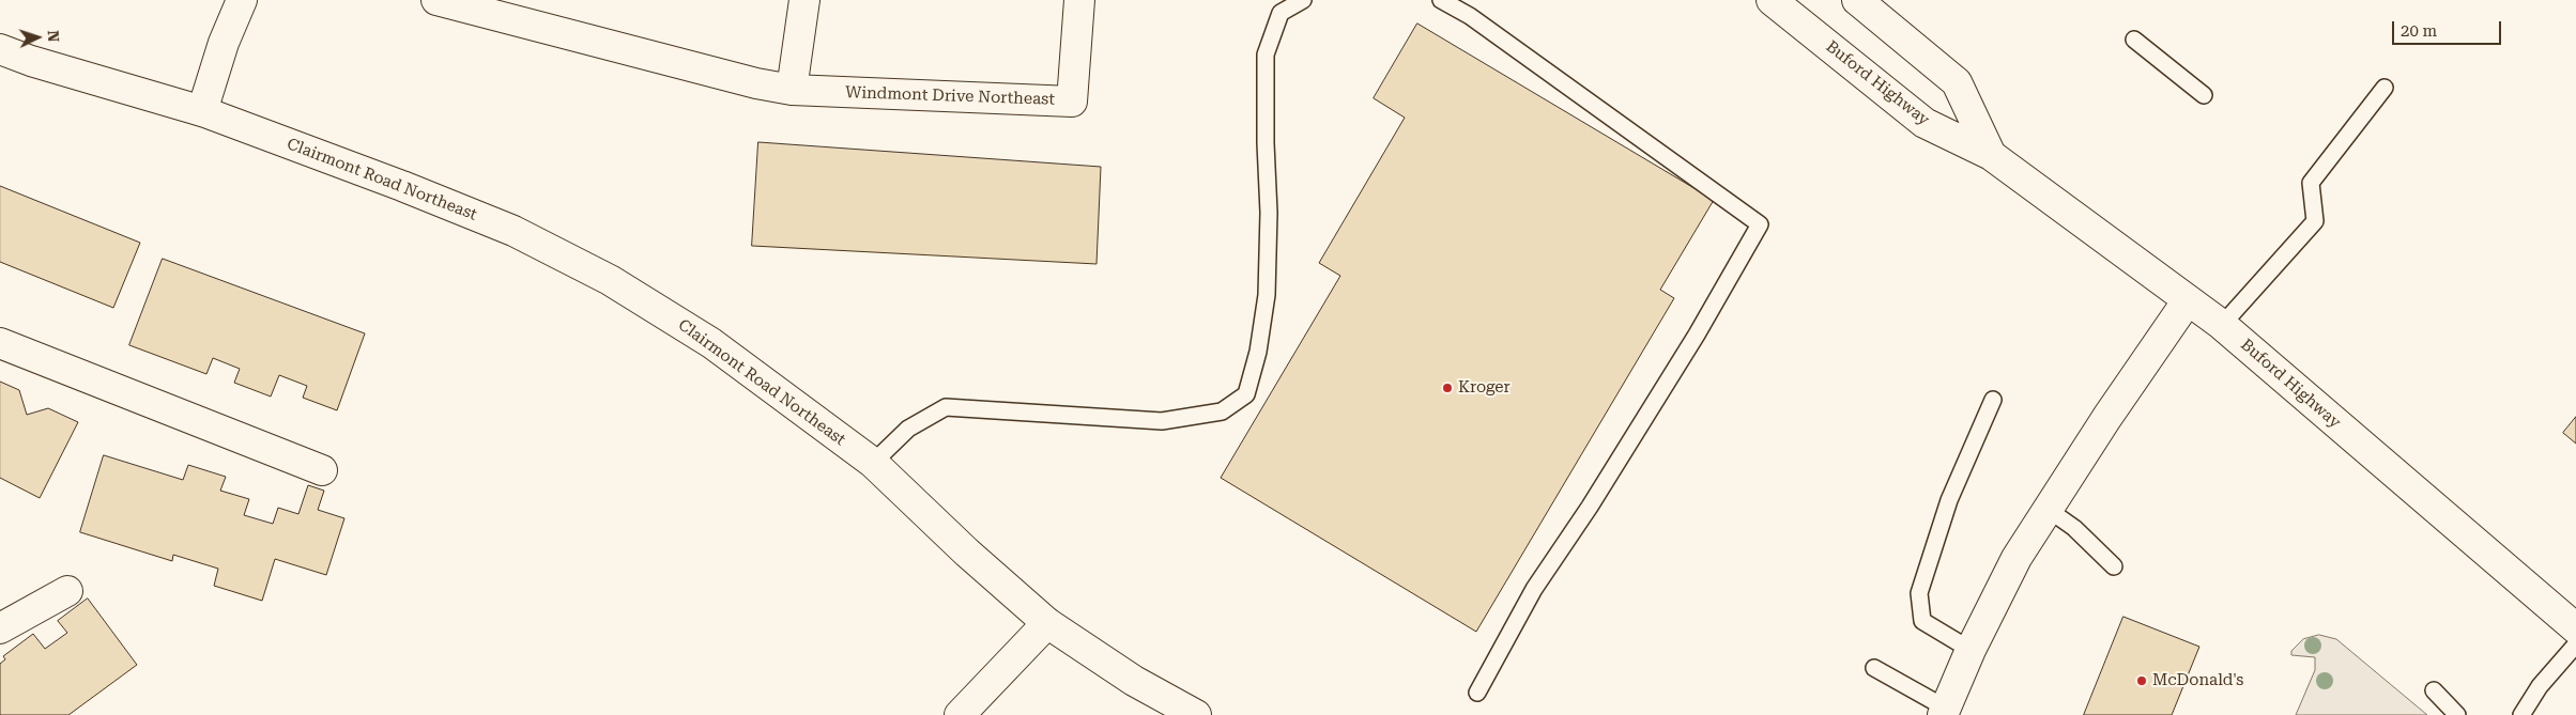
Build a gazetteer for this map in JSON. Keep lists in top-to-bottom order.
{
  "streets": {
    "main road": ["Buford Highway", "Windmont Drive Northeast", "Clairmont Road Northeast"]
  },
  "places": ["Kroger", "McDonald's"],
  "scale_bar": "20 m",
  "north": "right"
}
